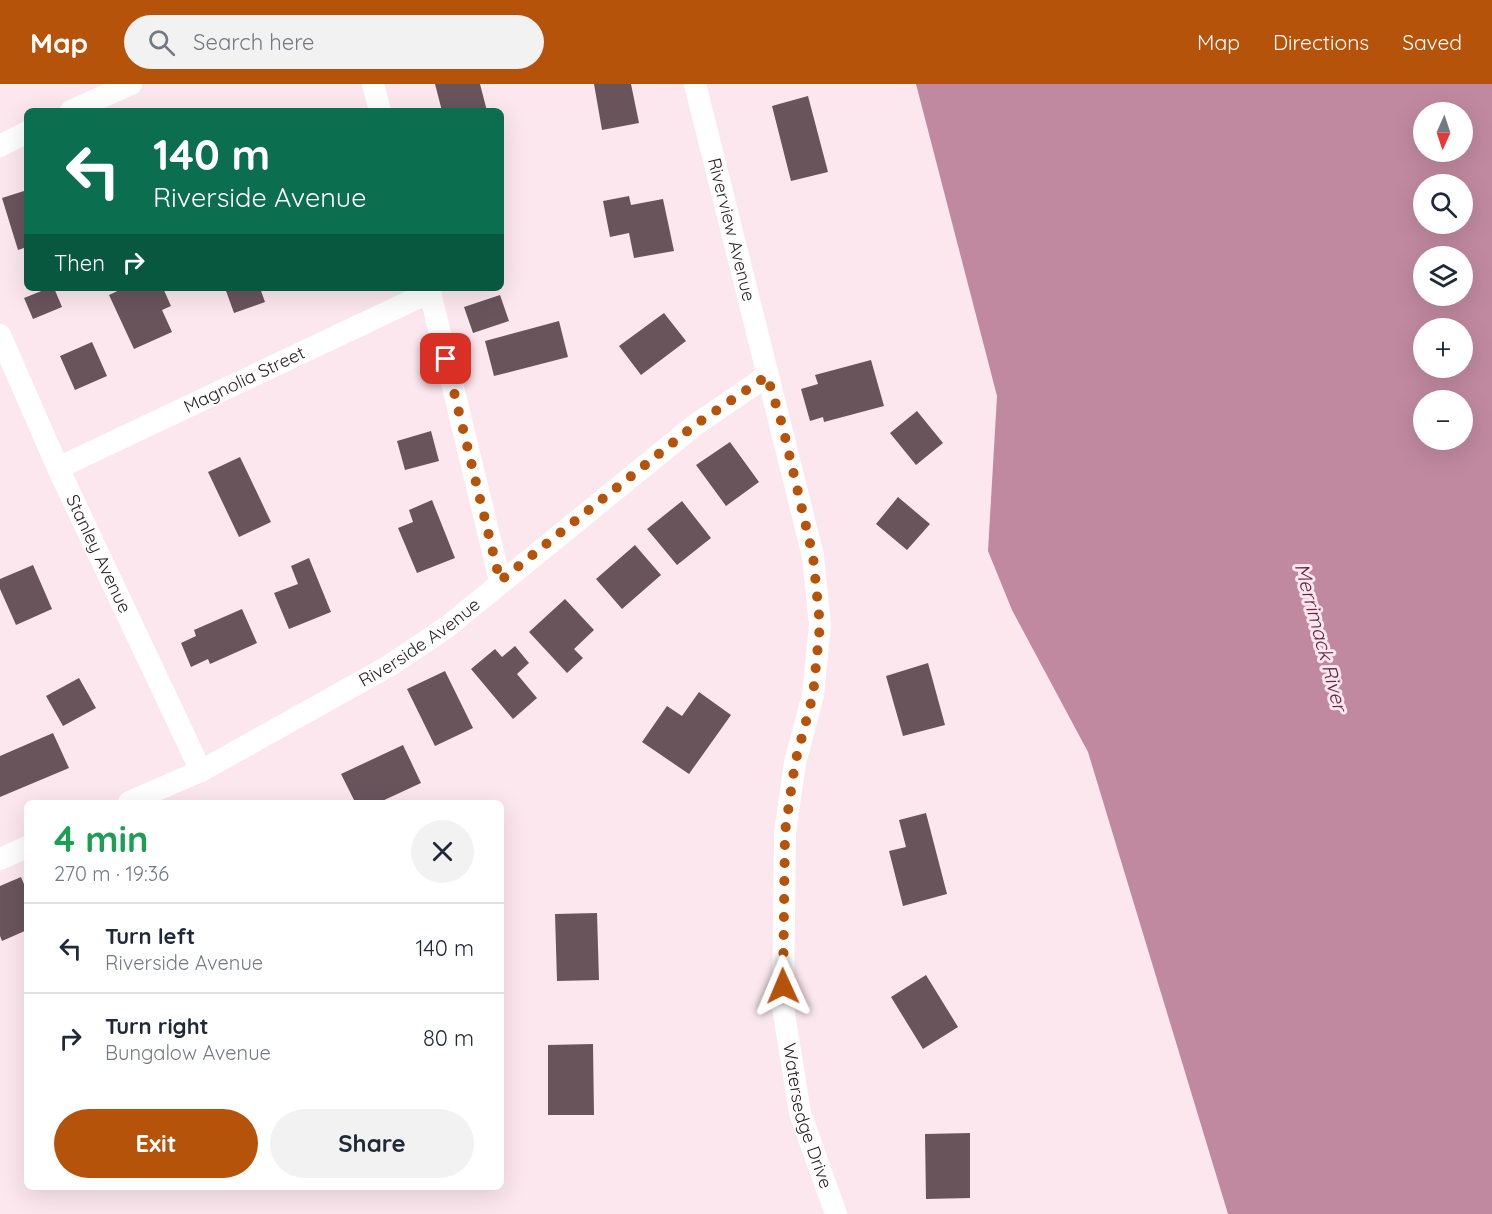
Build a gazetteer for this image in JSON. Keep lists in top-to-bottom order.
{
  "streets": {
    "street": [
      "Riverview Avenue",
      "Magnolia Street",
      "Stanley Avenue",
      "Riverside Avenue",
      "Watersedge Drive"
    ]
  },
  "crossings": [
    ["Riverview Avenue", "Riverside Avenue"],
    ["Riverview Avenue", "Watersedge Drive"],
    ["Magnolia Street", "Stanley Avenue"],
    ["Stanley Avenue", "Riverside Avenue"],
    ["Riverside Avenue", "Watersedge Drive"]
  ],
  "water": ["Merrimack River"],
  "north": "bottom",
  "page": {
    "header": "Map",
    "search": "Search here",
    "nav": ["Map", "Directions", "Saved"],
    "map_buttons": ["+", "−"],
    "turn": ["140 m", "Riverside Avenue"],
    "then": "Then",
    "heading": ["4 min", "270 m · 19:36"],
    "list": [
      {
        "name": "Turn left",
        "note": "Riverside Avenue",
        "value": "140 m"
      },
      {
        "name": "Turn right",
        "note": "Bungalow Avenue",
        "value": "80 m"
      }
    ],
    "buttons": ["Exit", "Share"]
  }
}
